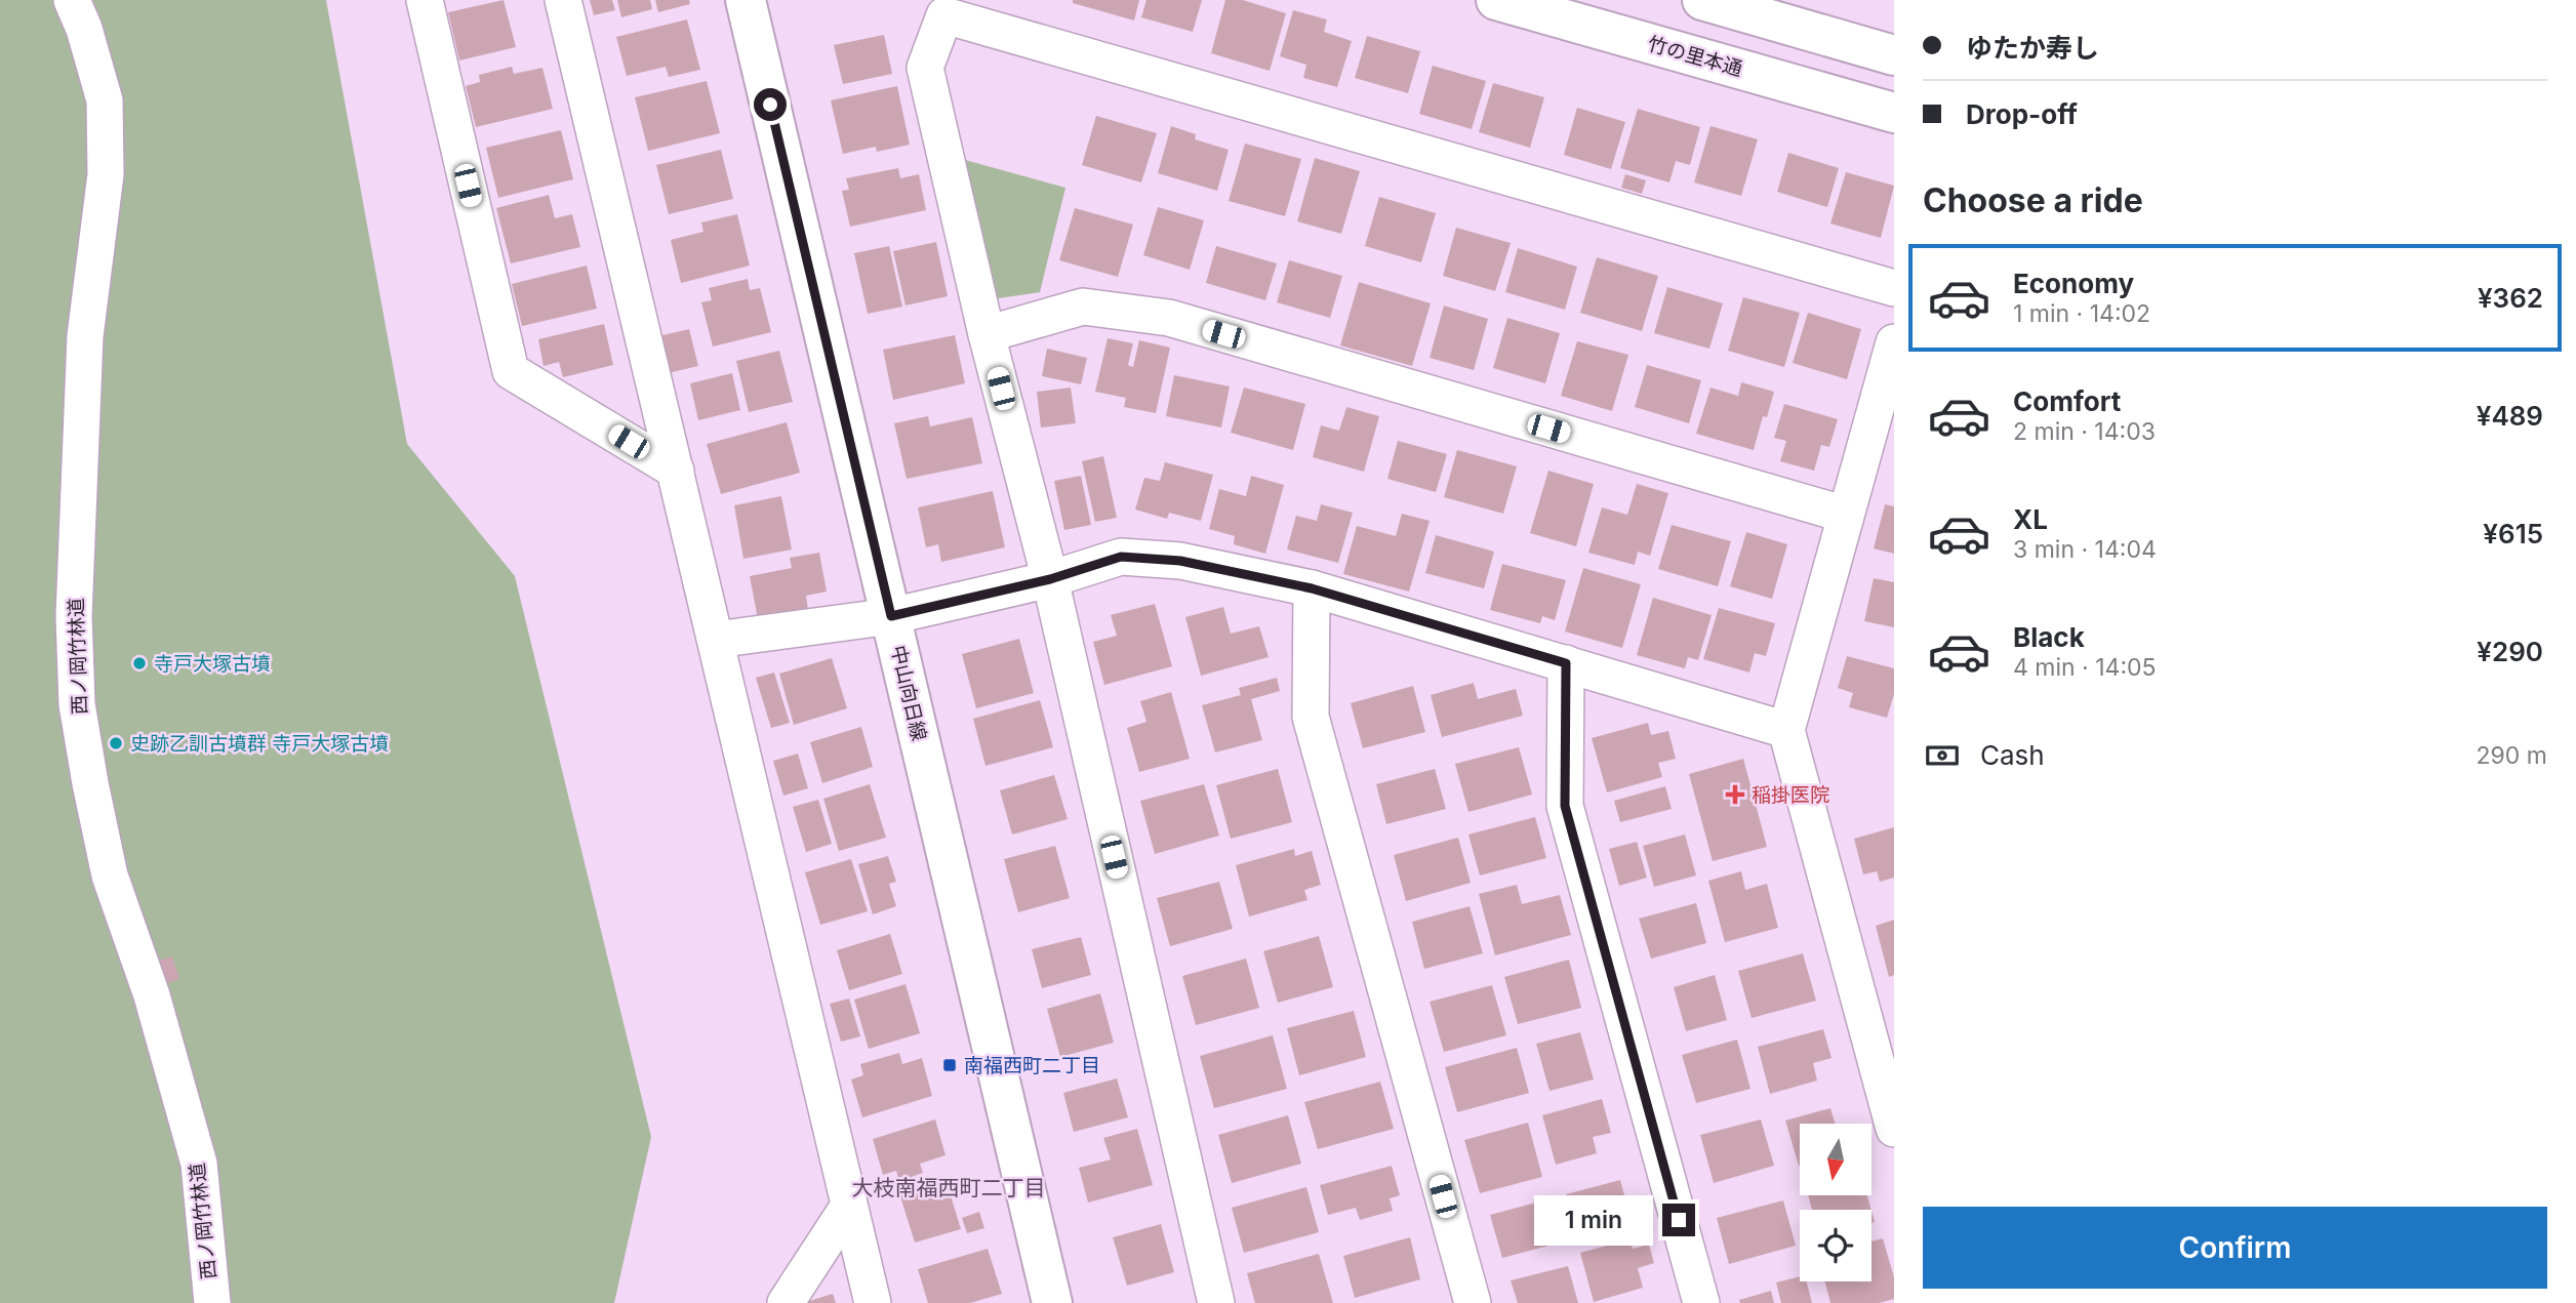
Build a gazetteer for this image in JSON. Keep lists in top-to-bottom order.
{
  "streets": {
    "main road": ["竹の里本通", "中山向日線"],
    "street": ["西ノ岡竹林道"]
  },
  "districts": ["大枝南福西町二丁目"],
  "places": {
    "other": ["寺戸大塚古墳", "史跡乙訓古墳群 寺戸大塚古墳"],
    "health": ["稲掛医院"],
    "transit": ["南福西町二丁目"]
  },
  "north": "bottom",
  "page": {
    "banner": ["ゆたか寿し", "Drop-off"],
    "heading": "Choose a ride",
    "list": [
      {
        "name": "Economy",
        "note": "1 min · 14:02",
        "value": "¥362"
      },
      {
        "name": "Comfort",
        "note": "2 min · 14:03",
        "value": "¥489"
      },
      {
        "name": "XL",
        "note": "3 min · 14:04",
        "value": "¥615"
      },
      {
        "name": "Black",
        "note": "4 min · 14:05",
        "value": "¥290"
      }
    ],
    "pay": ["Cash", "290 m"],
    "buttons": "Confirm",
    "bubble": "1 min"
  }
}
